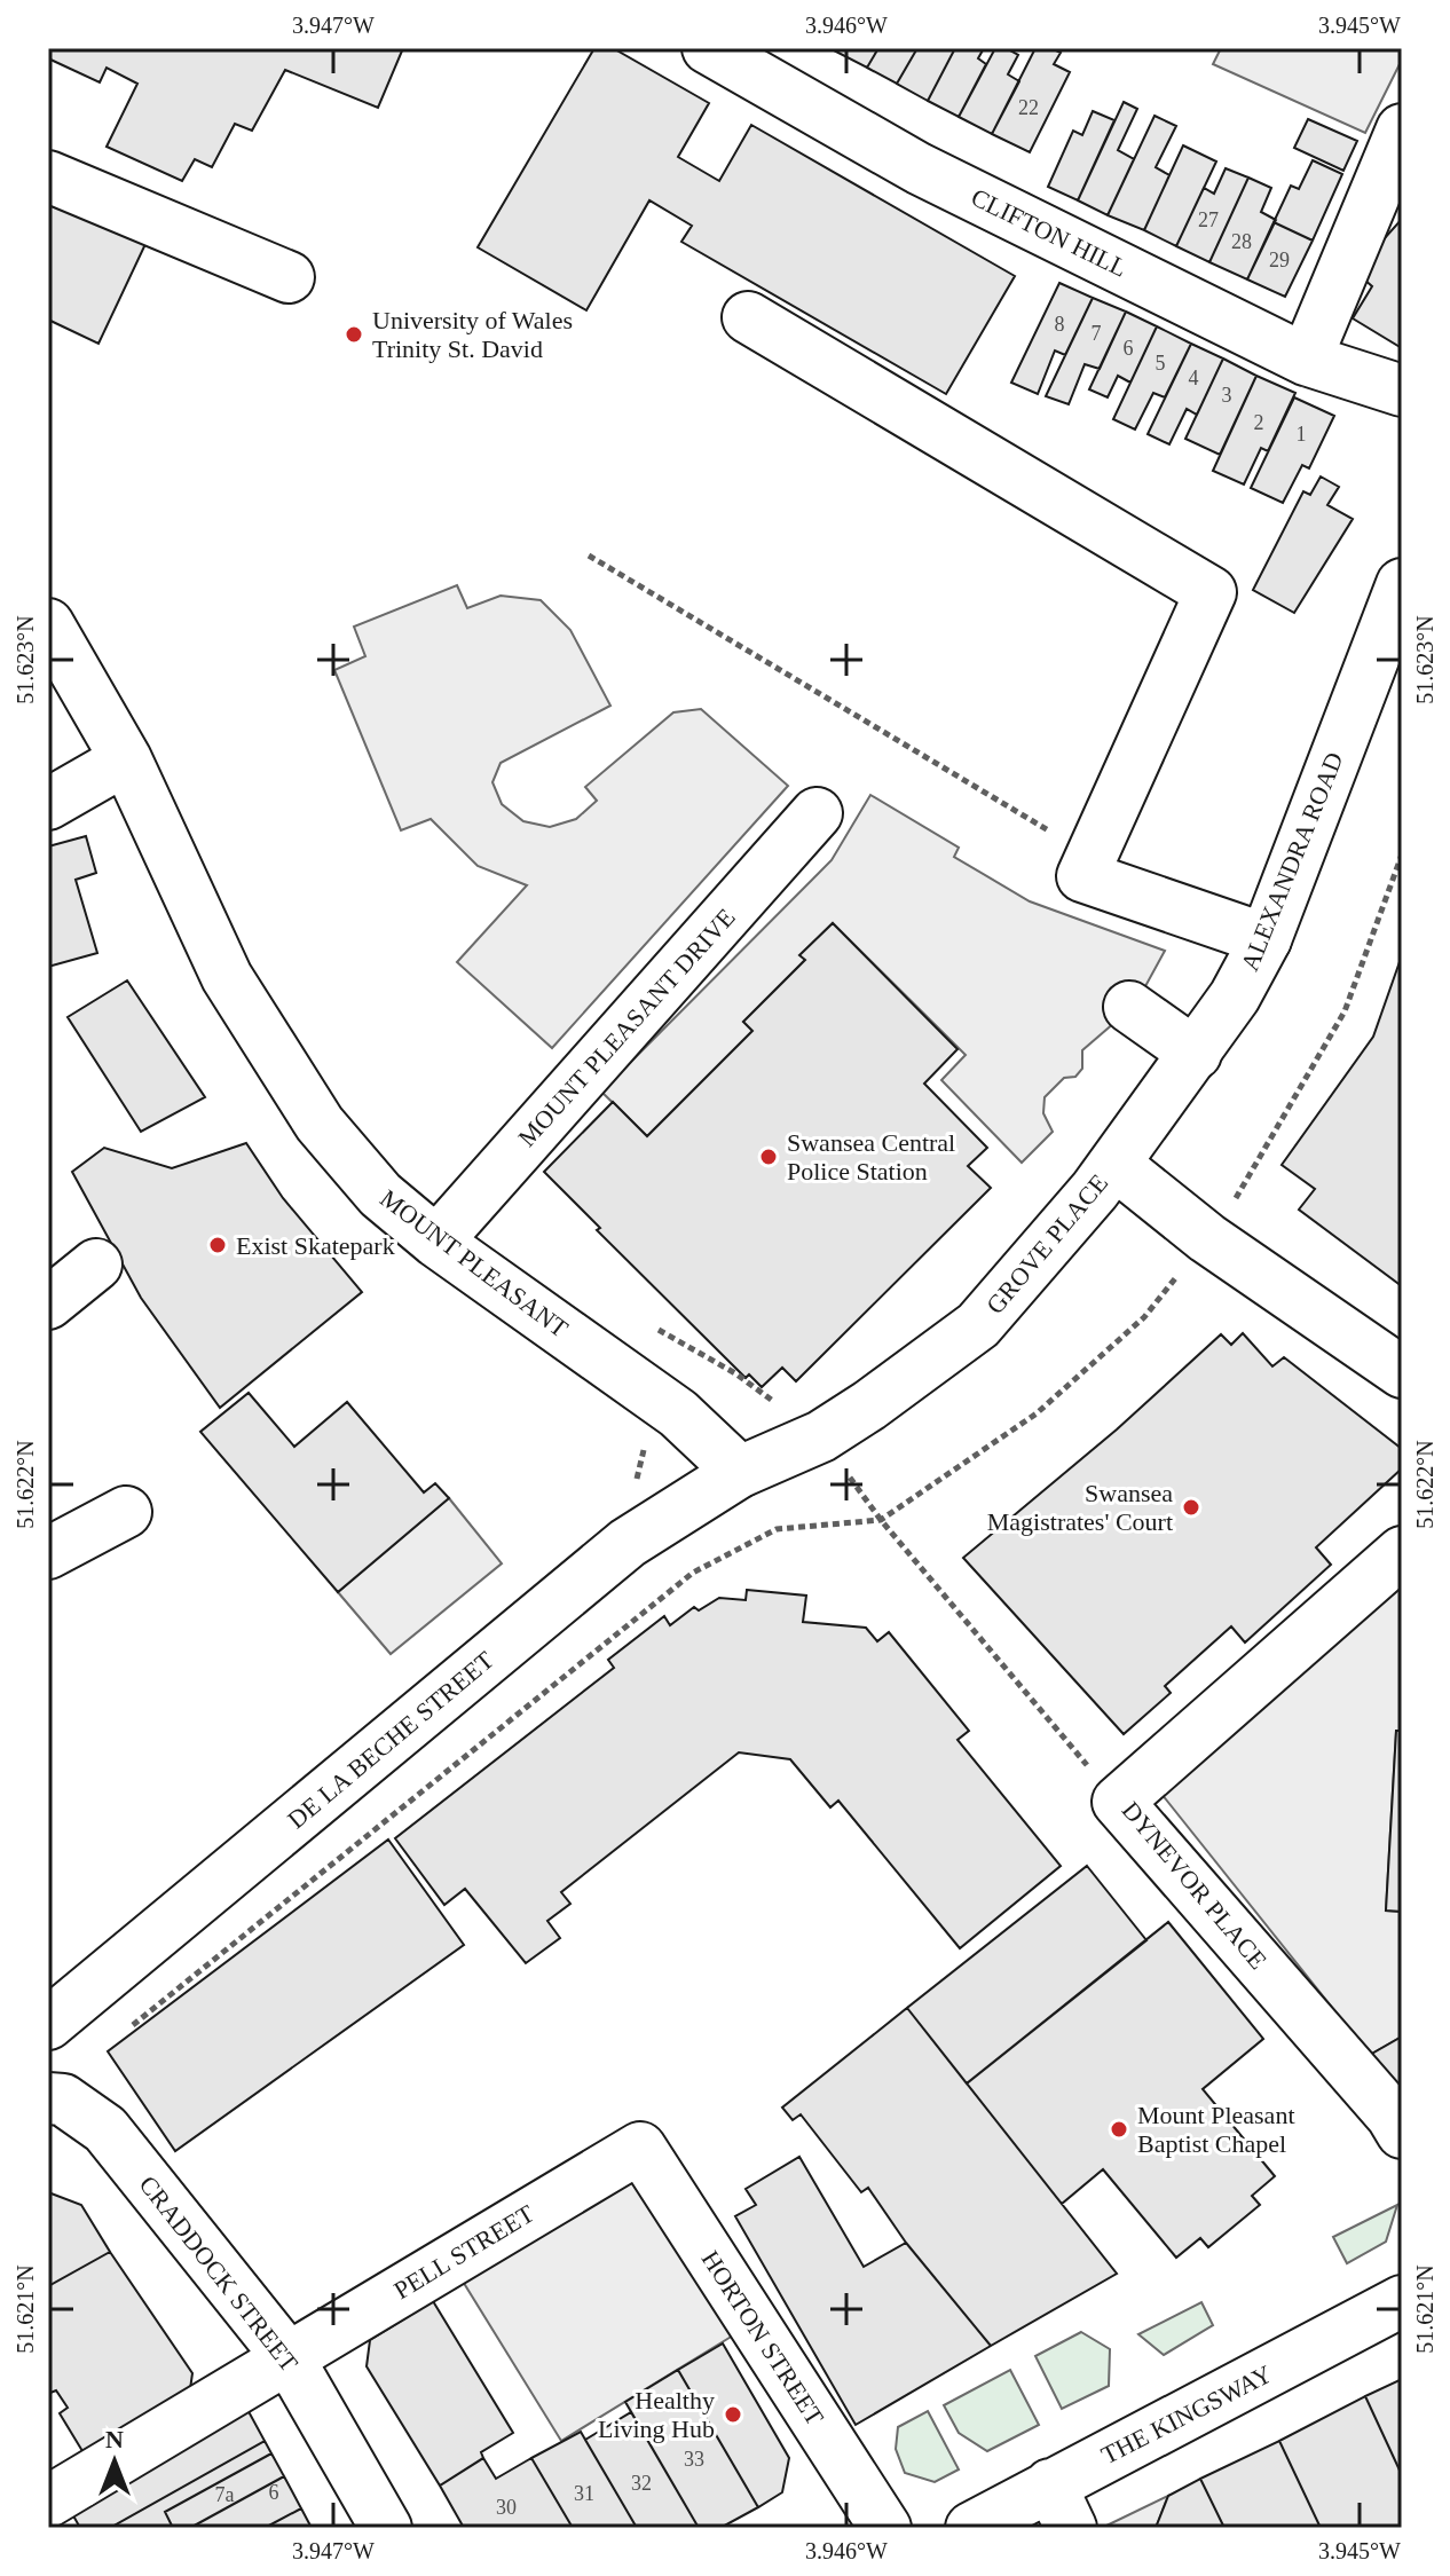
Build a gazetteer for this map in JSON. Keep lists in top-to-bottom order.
{
  "streets": {
    "street": [
      "CLIFTON HILL",
      "ALEXANDRA ROAD",
      "MOUNT PLEASANT DRIVE",
      "GROVE PLACE",
      "MOUNT PLEASANT",
      "DE LA BECHE STREET",
      "DYNEVOR PLACE",
      "PELL STREET",
      "CRADDOCK STREET",
      "HORTON STREET",
      "THE KINGSWAY"
    ]
  },
  "crossings": [
    ["ALEXANDRA ROAD", "GROVE PLACE"],
    ["MOUNT PLEASANT DRIVE", "MOUNT PLEASANT"],
    ["GROVE PLACE", "MOUNT PLEASANT"],
    ["GROVE PLACE", "DE LA BECHE STREET"],
    ["MOUNT PLEASANT", "DE LA BECHE STREET"],
    ["PELL STREET", "CRADDOCK STREET"],
    ["PELL STREET", "HORTON STREET"]
  ],
  "places": [
    "University of Wales Trinity St. David",
    "Swansea Central Police Station",
    "Exist Skatepark",
    "Swansea Magistrates' Court",
    "Mount Pleasant Baptist Chapel",
    "Healthy Living Hub"
  ],
  "house_numbers": [
    "22",
    "27",
    "28",
    "29",
    "8",
    "7",
    "6",
    "5",
    "4",
    "3",
    "2",
    "1",
    "33",
    "32",
    "6",
    "31",
    "7a",
    "30"
  ],
  "north": "top",
  "coordinates": [
    "3.947°W",
    "3.946°W",
    "3.945°W",
    "51.623°N",
    "51.622°N",
    "51.621°N"
  ]
}
